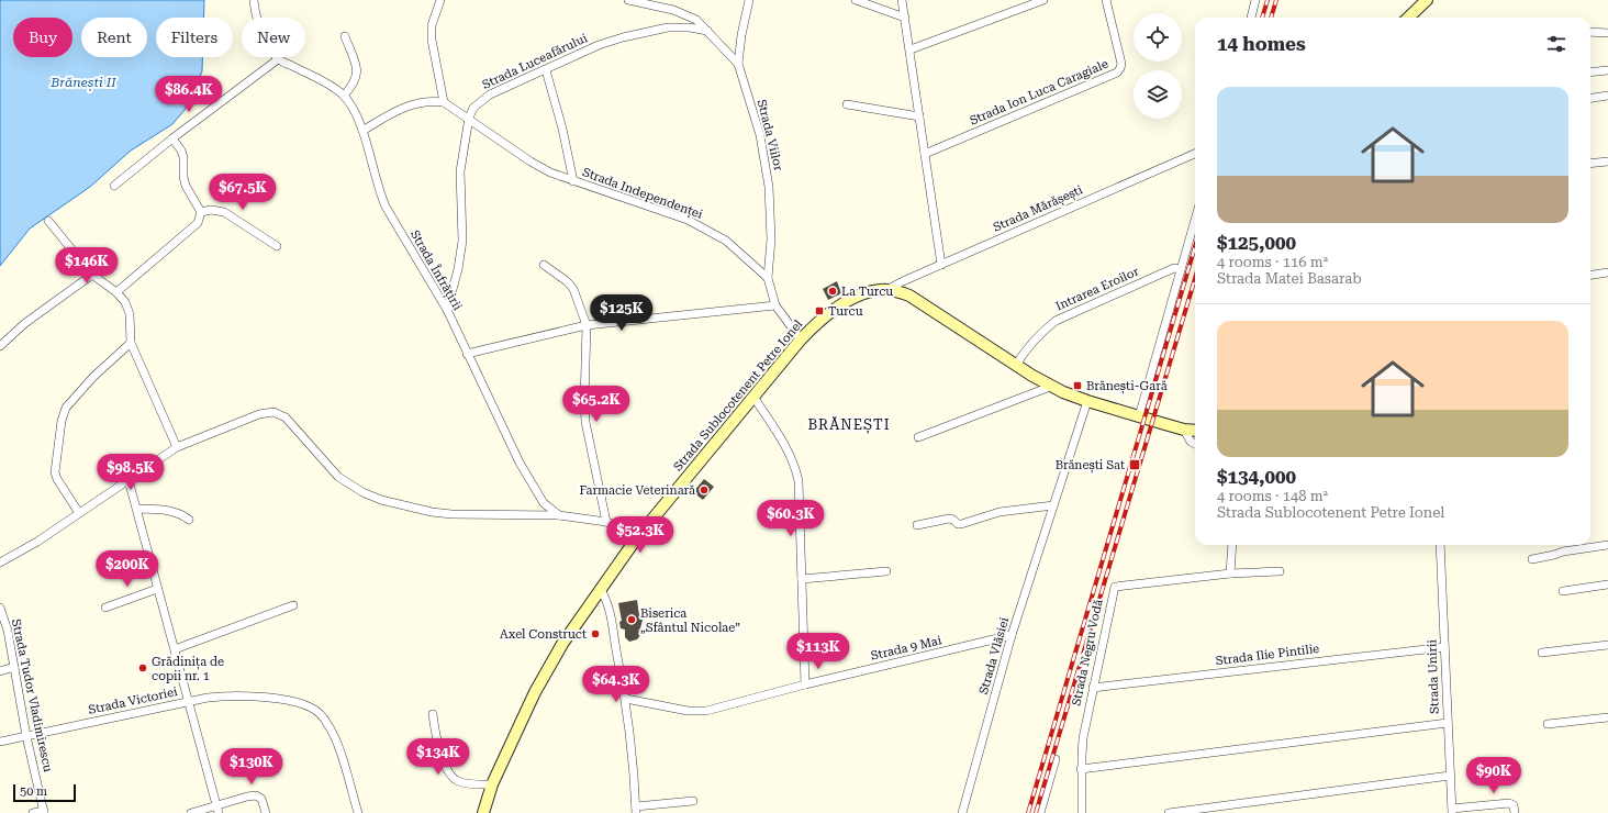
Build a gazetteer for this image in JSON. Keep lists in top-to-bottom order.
{
  "streets": {
    "main road": ["Strada Sublocotenent Petre Ionel"],
    "street": [
      "Strada Luceafărului",
      "Strada Ion Luca Caragiale",
      "Strada Viilor",
      "Strada Independenței",
      "Strada Mărășești",
      "Strada Înfrățirii",
      "Intrarea Eroilor",
      "Strada 9 Mai",
      "Strada Negru Vodă",
      "Strada Ilie Pintilie",
      "Strada Vlăsiei",
      "Strada Unirii",
      "Strada Tudor Vladimirescu",
      "Strada Victoriei"
    ]
  },
  "crossings": [
    ["Strada Luceafărului", "Strada Independenței"],
    ["Strada Luceafărului", "Strada Înfrățirii"],
    ["Strada Viilor", "Strada Independenței"],
    ["Strada Mărășești", "Strada Sublocotenent Petre Ionel"],
    ["Intrarea Eroilor", "Strada Sublocotenent Petre Ionel"],
    ["Strada Sublocotenent Petre Ionel", "Strada Vlăsiei"],
    ["Strada 9 Mai", "Strada Vlăsiei"],
    ["Strada Negru Vodă", "Strada Ilie Pintilie"],
    ["Strada Ilie Pintilie", "Strada Unirii"],
    ["Strada Tudor Vladimirescu", "Strada Victoriei"]
  ],
  "districts": ["BRĂNEȘTI"],
  "water": ["Brănești II"],
  "places": {
    "other": [
      "La Turcu",
      "Farmacie Veterinară",
      "Biserica „Sfântul Nicolae”",
      "Axel Construct",
      "Grădinița de copii nr. 1"
    ],
    "transit": ["Turcu", "Brănești-Gară", "Brănești Sat"]
  },
  "scale_bar": "50 m",
  "page": {
    "chip": [
      "Buy",
      "Rent",
      "Filters",
      "New"
    ],
    "heading": "14 homes",
    "list": [
      {
        "name": "$125,000",
        "note": "4 rooms · 116 m² · Strada Matei Basarab"
      },
      {
        "name": "$134,000",
        "note": "4 rooms · 148 m² · Strada Sublocotenent Petre Ionel"
      }
    ],
    "price": [
      "$86.4K",
      "$67.5K",
      "$146K",
      "$125K",
      "$65.2K",
      "$98.5K",
      "$60.3K",
      "$52.3K",
      "$200K",
      "$113K",
      "$64.3K",
      "$134K",
      "$130K",
      "$90K"
    ],
    "scale": "50 m"
  }
}
